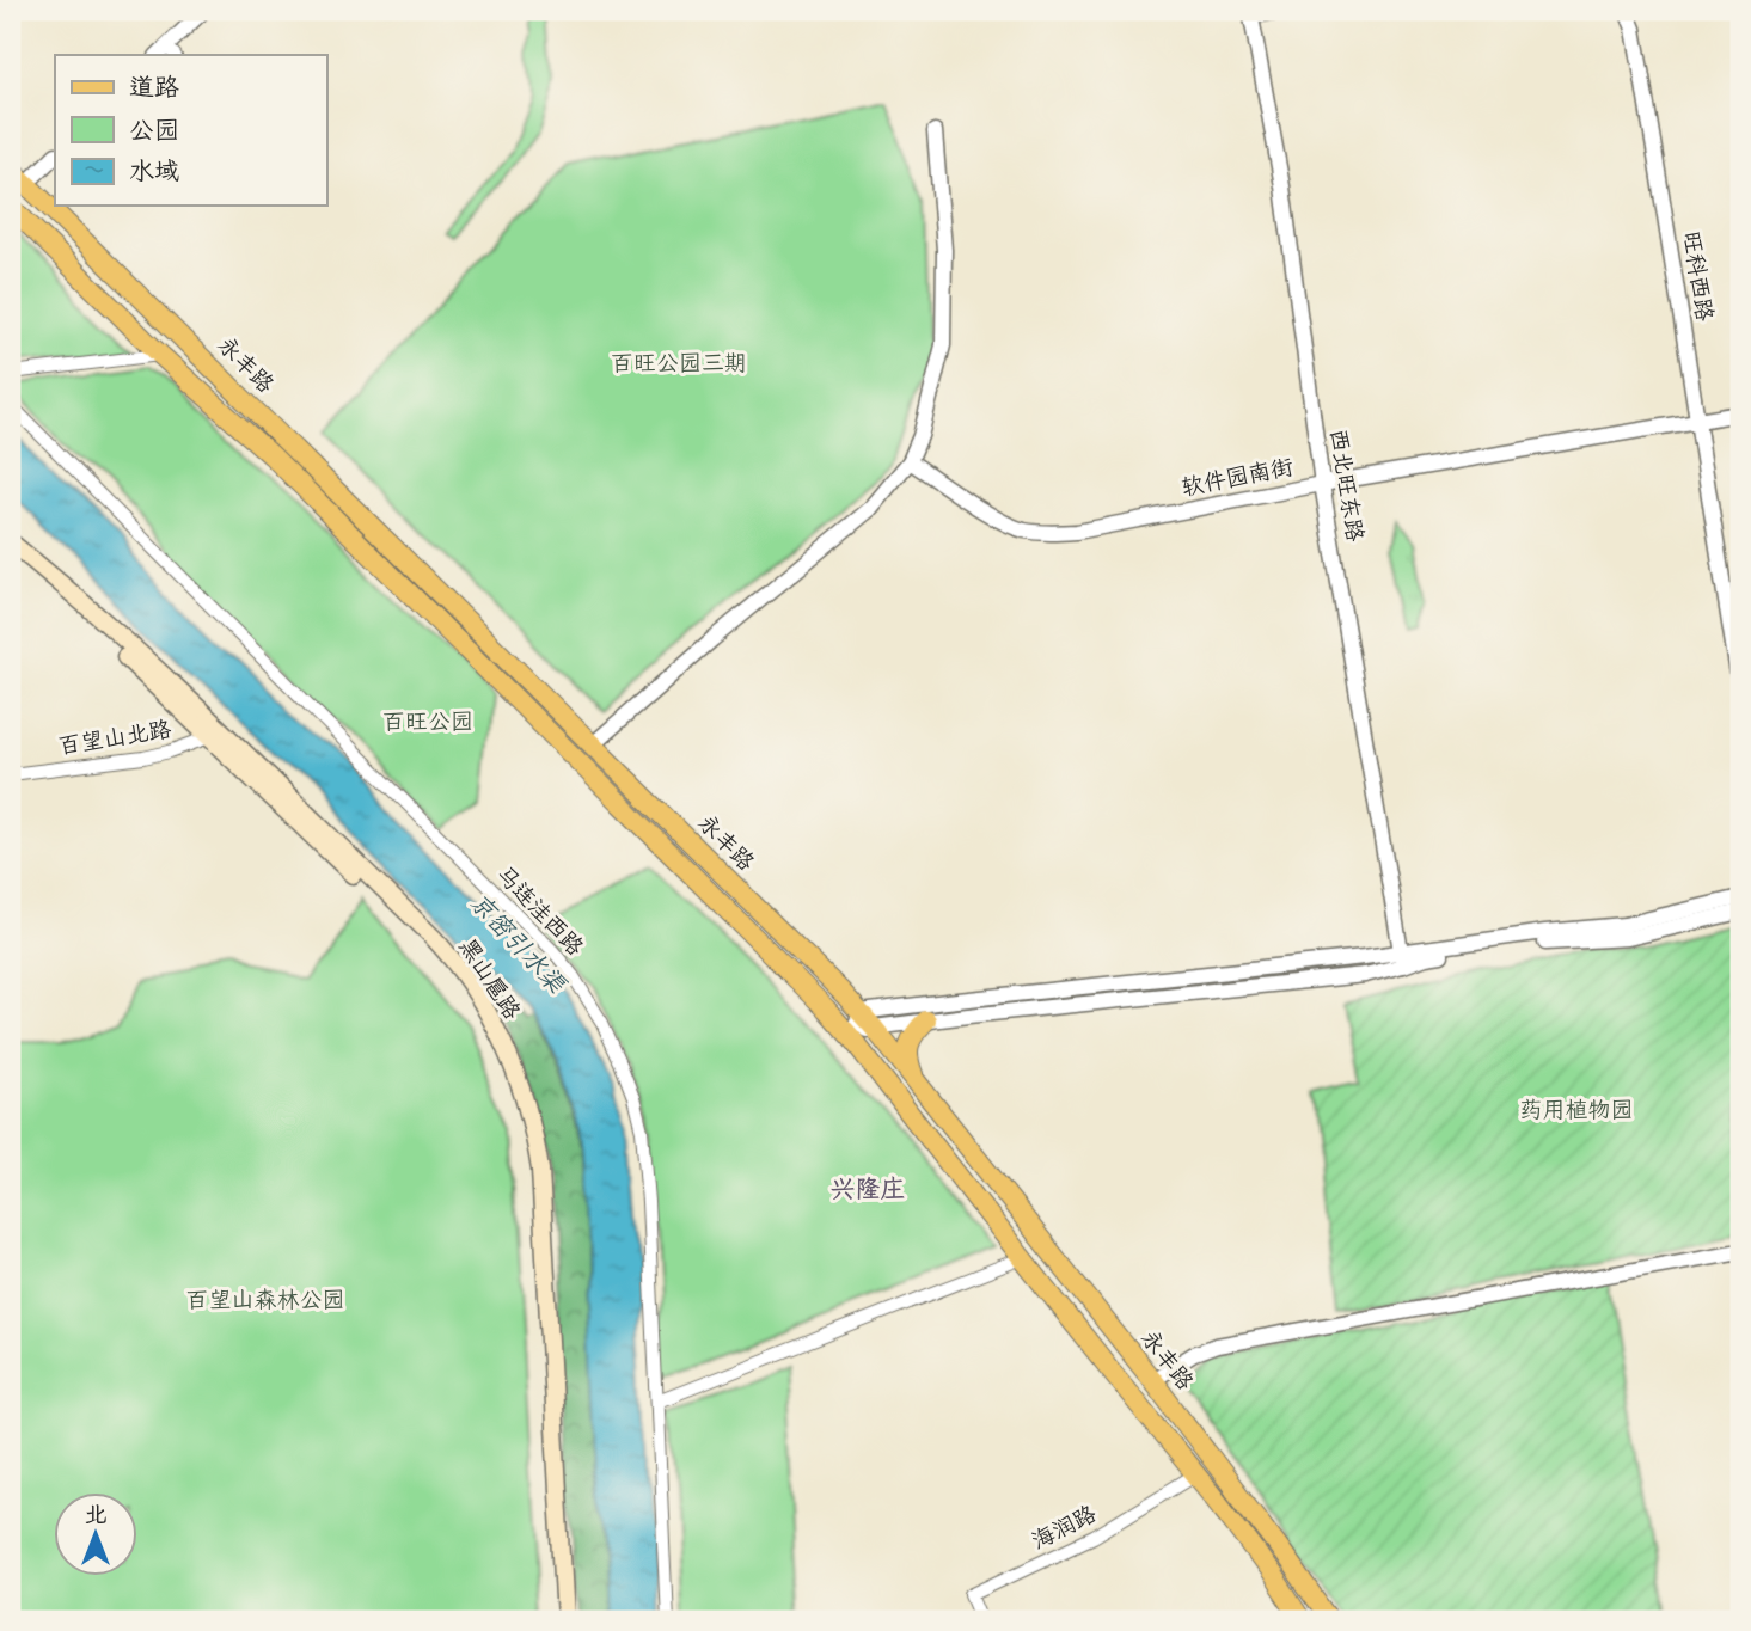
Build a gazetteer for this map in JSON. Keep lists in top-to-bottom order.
{
  "streets": {
    "main road": ["永丰路", "黑山扈路"],
    "street": [
      "旺科西路",
      "软件园南街",
      "西北旺东路",
      "百望山北路",
      "马连洼西路",
      "海润路"
    ]
  },
  "crossings": [
    ["旺科西路", "软件园南街"],
    ["软件园南街", "西北旺东路"],
    ["百望山北路", "黑山扈路"]
  ],
  "districts": ["兴隆庄"],
  "water": ["京密引水渠"],
  "parks": [
    "百旺公园三期",
    "百旺公园",
    "药用植物园",
    "百望山森林公园"
  ],
  "legend": ["道路", "公园", "水域"],
  "north": "top"
}
